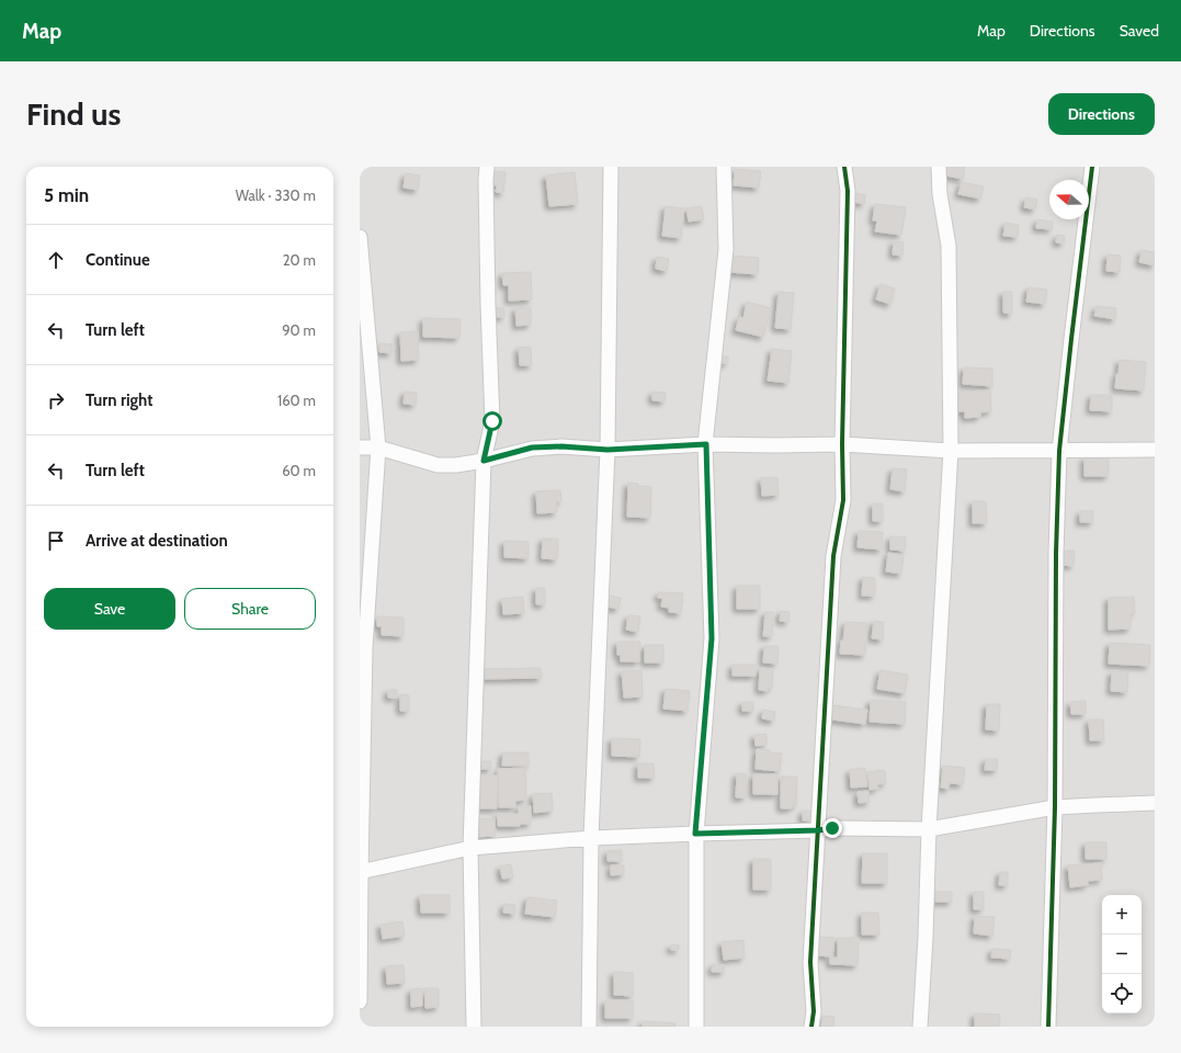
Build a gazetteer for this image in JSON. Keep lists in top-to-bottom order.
{
  "north": "left",
  "page": {
    "header": "Map",
    "nav": ["Map", "Directions", "Saved"],
    "buttons": [
      "Directions",
      ["Save", "Share"]
    ],
    "title": "Find us",
    "heading": ["5 min", "Walk · 330 m"],
    "list": [
      ["Continue", "20 m"],
      ["Turn left", "90 m"],
      ["Turn right", "160 m"],
      ["Turn left", "60 m"],
      "Arrive at destination"
    ],
    "map_buttons": ["+", "−"]
  }
}
